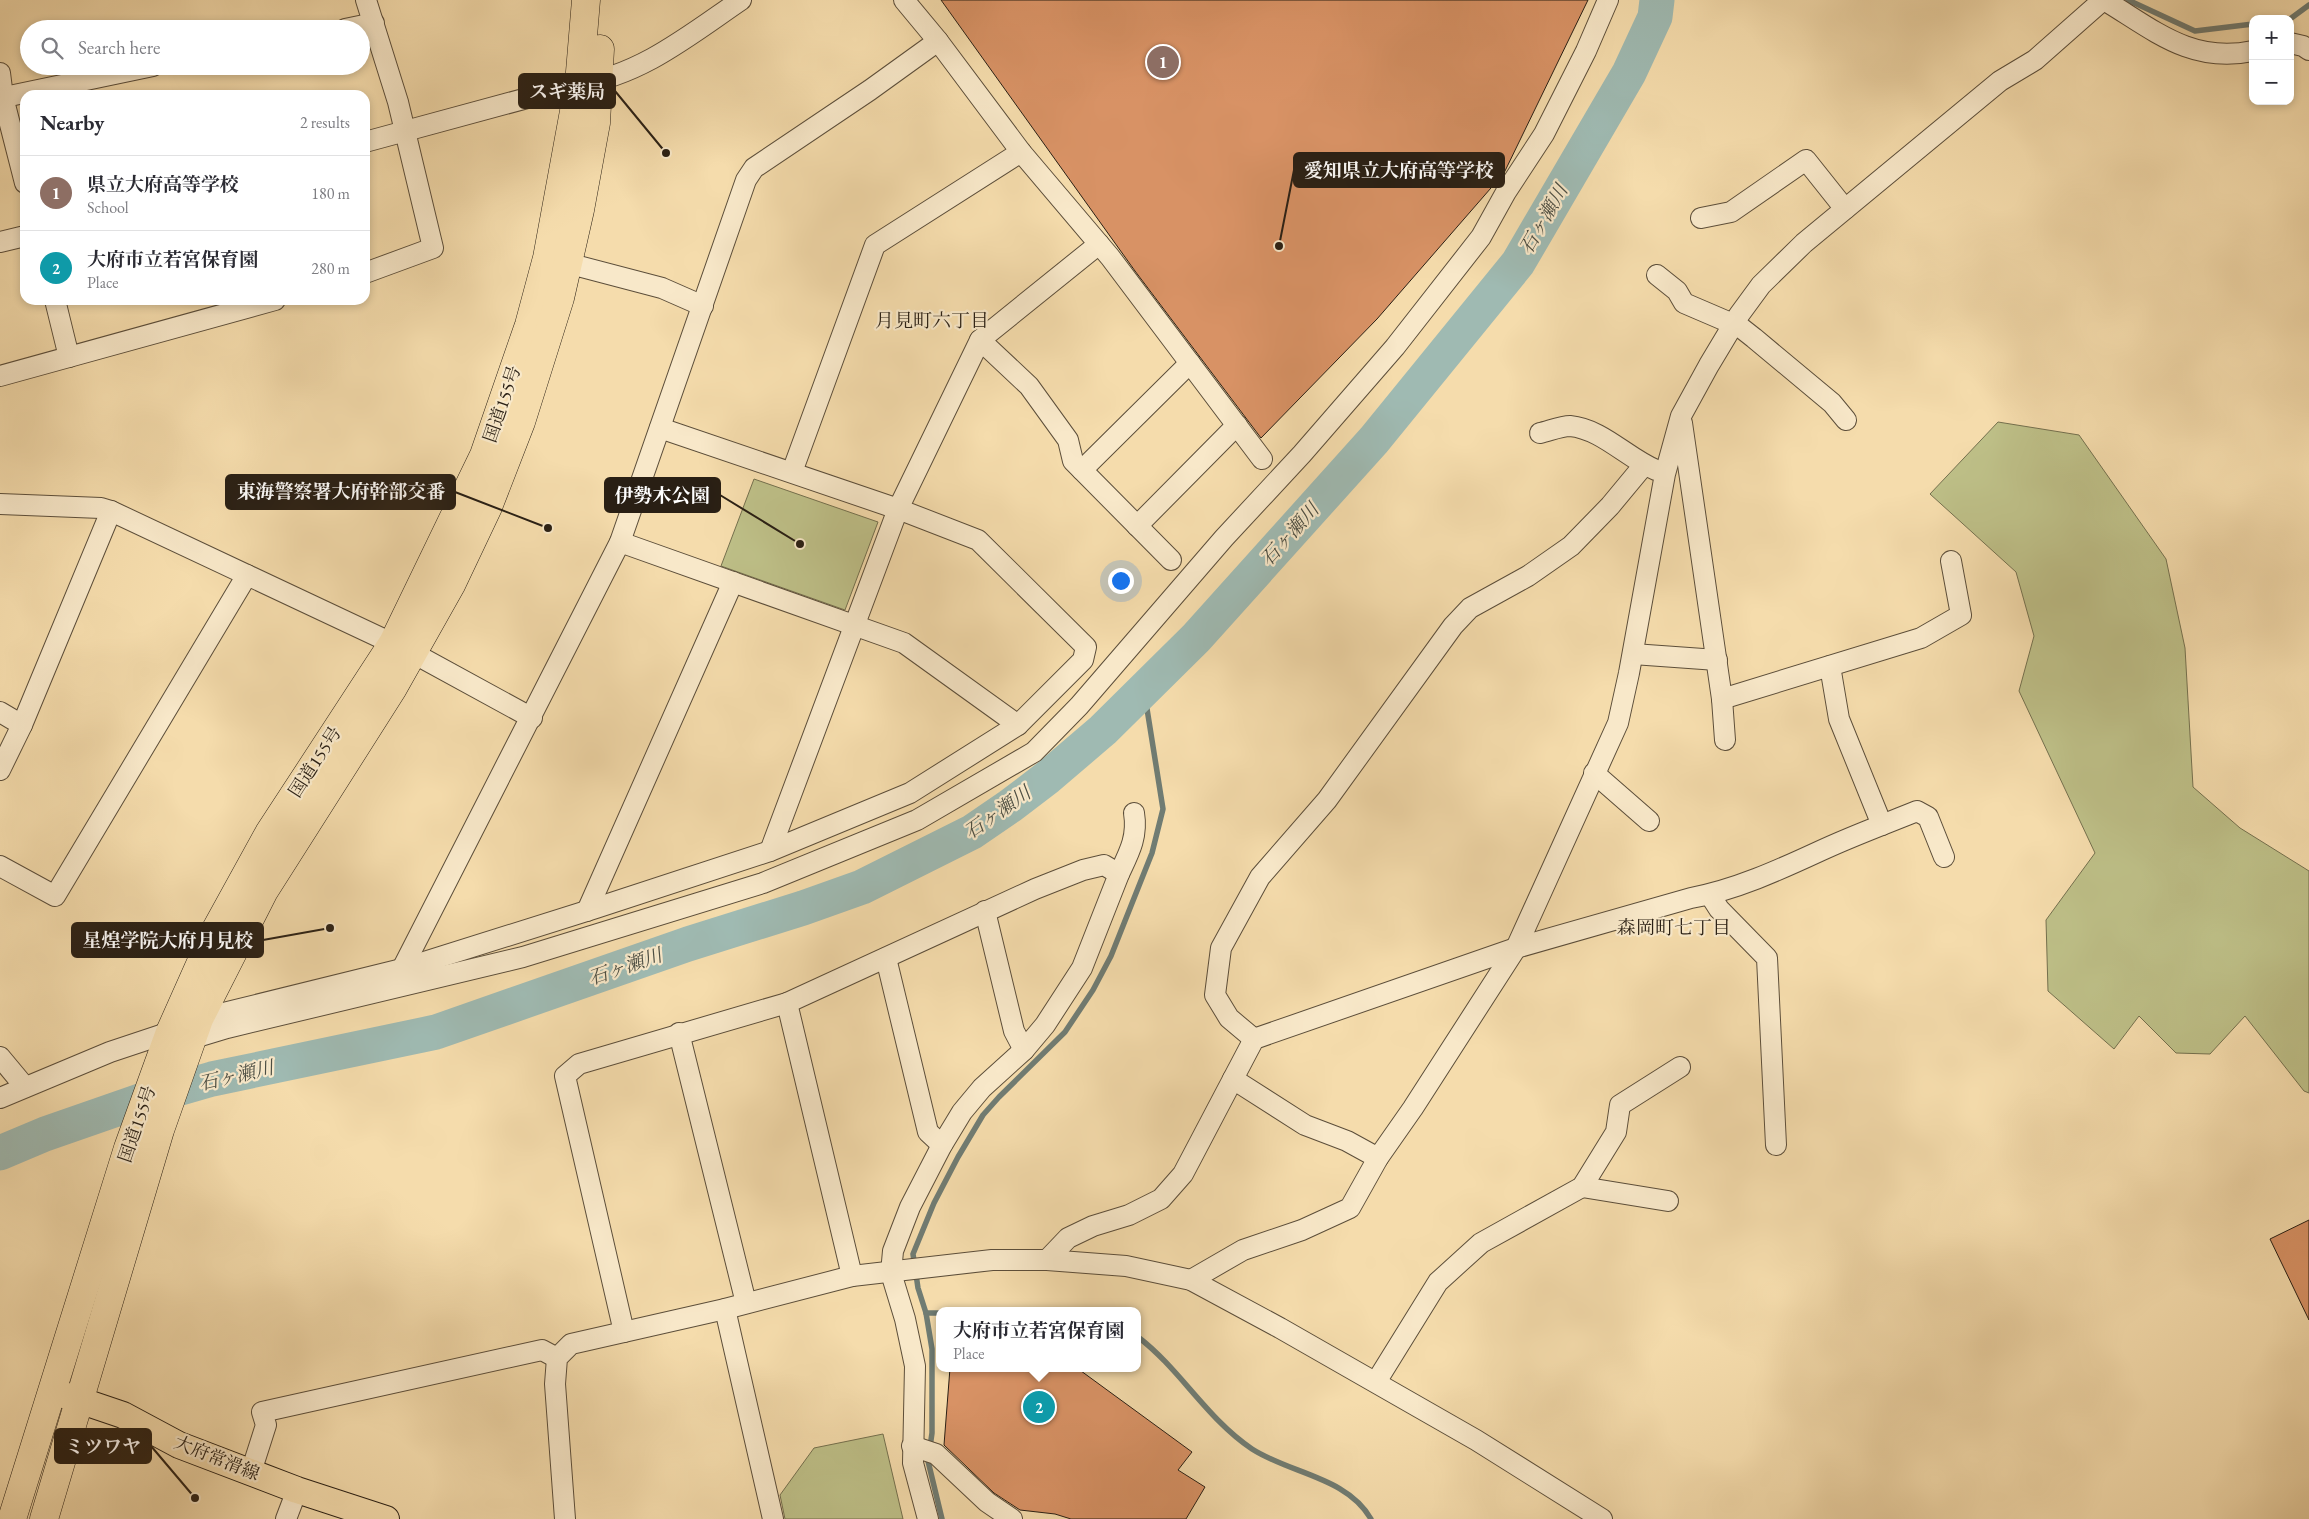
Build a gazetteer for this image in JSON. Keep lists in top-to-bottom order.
{
  "streets": {
    "highway": ["国道155号"],
    "main road": ["大府常滑線"]
  },
  "crossings": [
    ["国道155号", "大府常滑線"]
  ],
  "districts": ["月見町六丁目", "森岡町七丁目"],
  "water": ["石ヶ瀬川"],
  "places": [
    "スギ薬局",
    "愛知県立大府高等学校",
    "東海警察署大府幹部交番",
    "伊勢木公園",
    "星煌学院大府月見校",
    "ミツワヤ"
  ],
  "page": {
    "map_buttons": ["+", "−"],
    "search": "Search here",
    "pins": ["1", "2"],
    "heading": ["Nearby", "2 results"],
    "list": [
      {
        "mark": "1",
        "name": "県立大府高等学校",
        "note": "School",
        "value": "180 m"
      },
      {
        "mark": "2",
        "name": "大府市立若宮保育園",
        "note": "Place",
        "value": "280 m"
      }
    ],
    "popup": ["大府市立若宮保育園", "Place"]
  }
}
